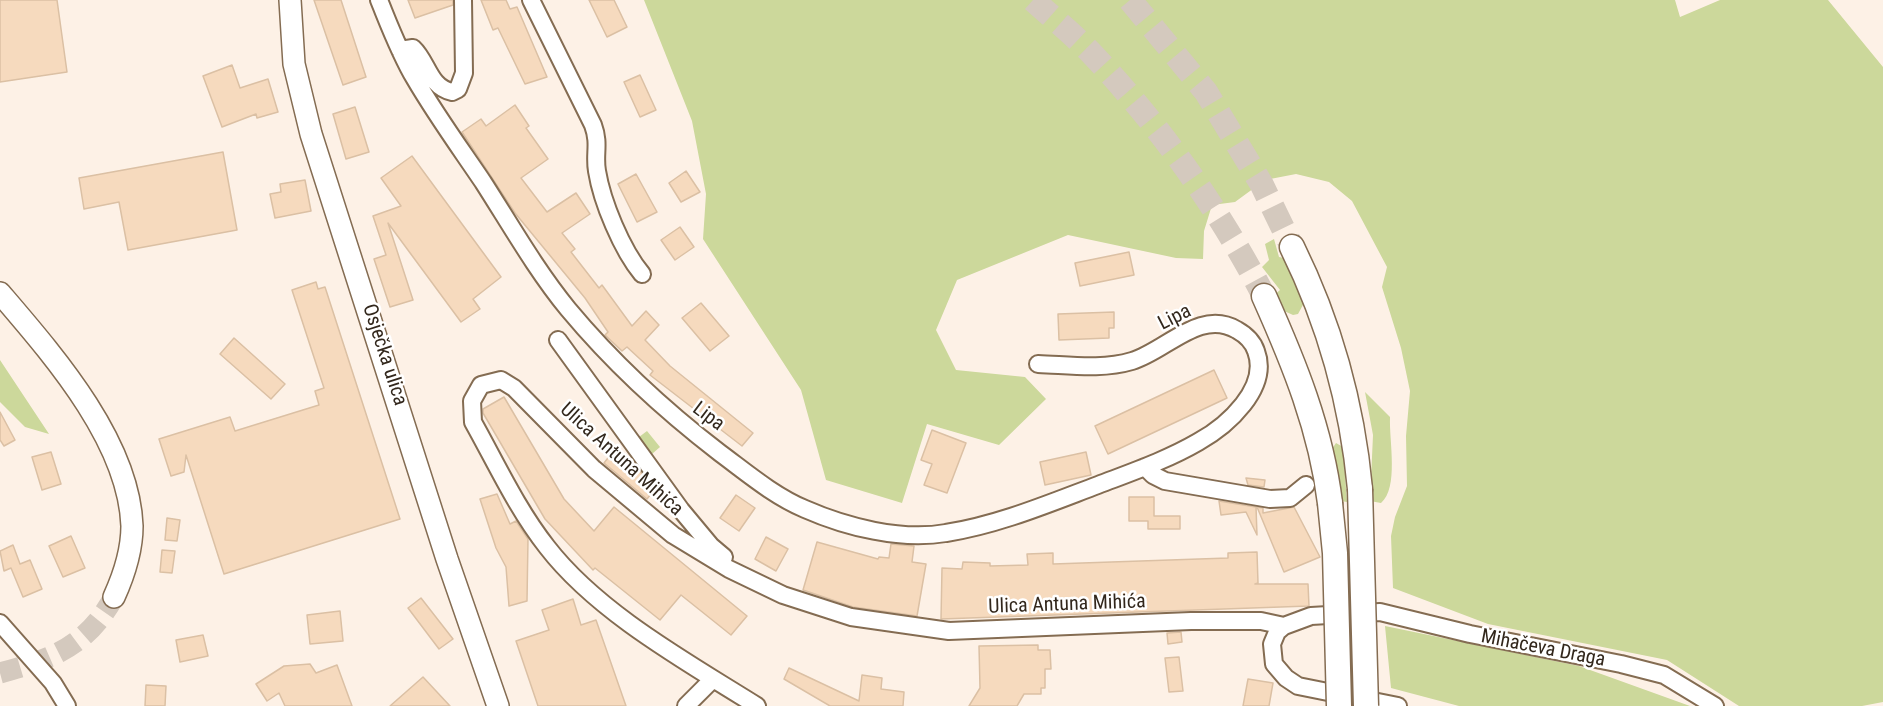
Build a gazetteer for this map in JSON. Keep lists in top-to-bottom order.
{
  "streets": {
    "main road": ["Osječka ulica"],
    "street": ["Lipa", "Ulica Antuna Mihića", "Mihačeva Draga"]
  },
  "crossings": [
    ["Ulica Antuna Mihića", "Mihačeva Draga"]
  ]
}
